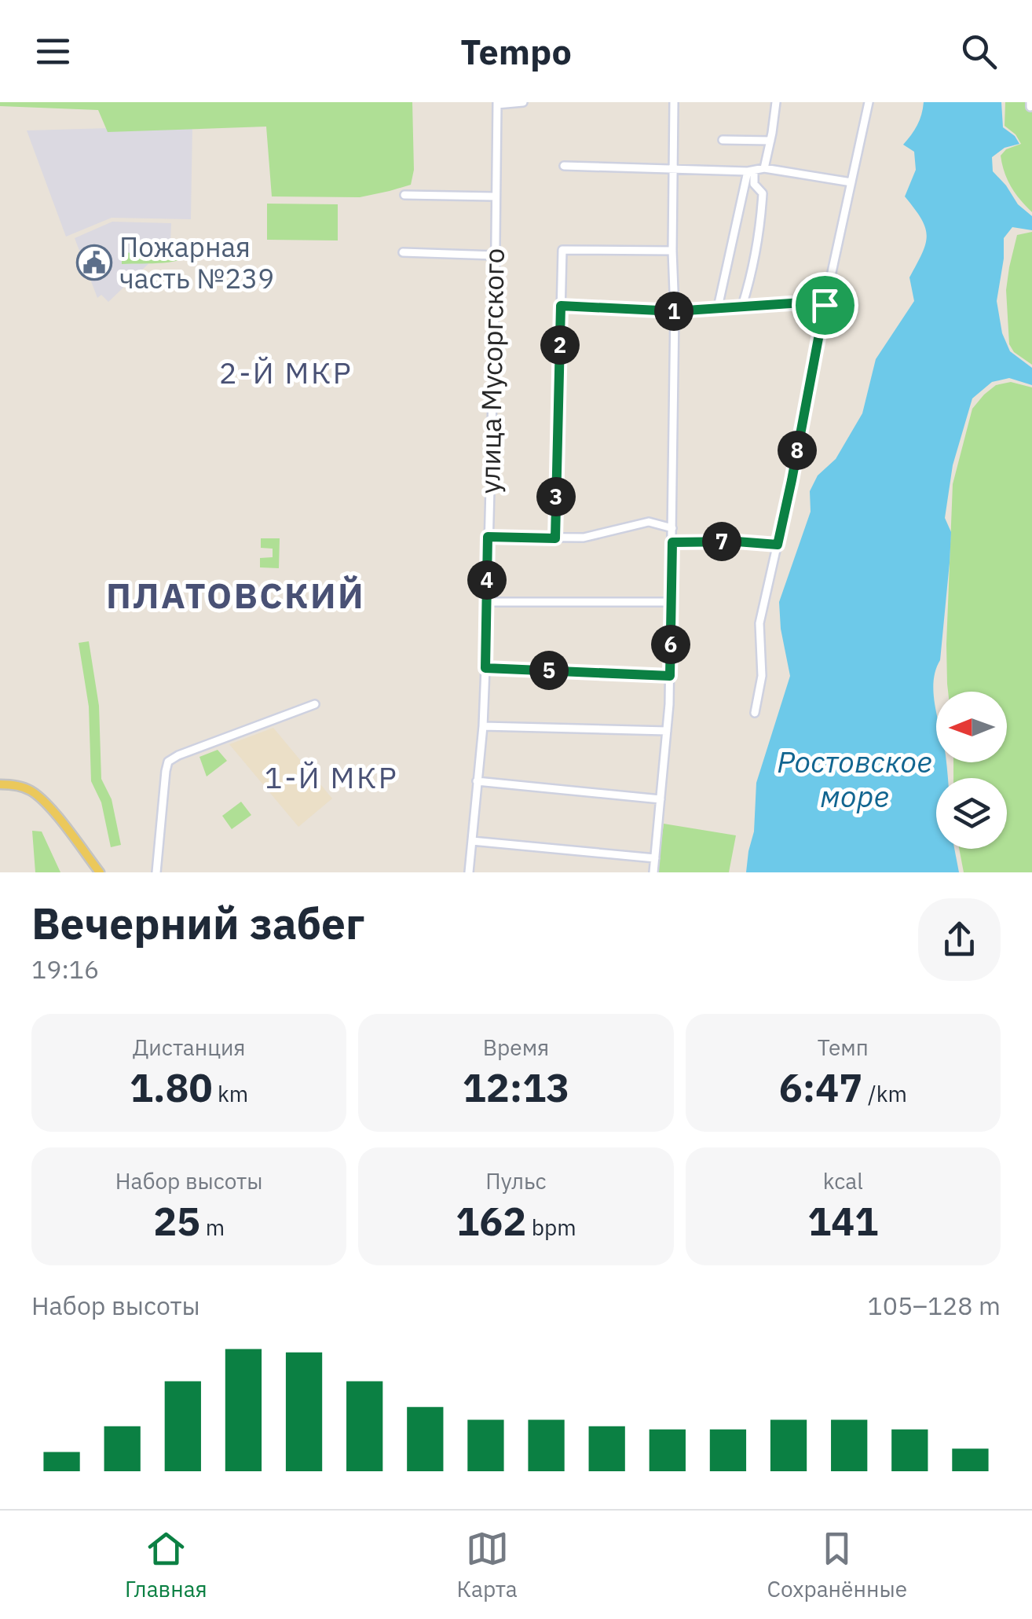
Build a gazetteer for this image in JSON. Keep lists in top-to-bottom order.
{
  "streets": {
    "street": ["улица Мусоргского"]
  },
  "districts": ["2-Й МКР", "ПЛАТОВСКИЙ", "1-Й МКР"],
  "water": ["Ростовское море"],
  "places": {
    "public building": ["Пожарная часть №239"]
  },
  "north": "left",
  "page": {
    "header": "Tempo",
    "pins": [
      "1",
      "2",
      "8",
      "3",
      "7",
      "4",
      "6",
      "5"
    ],
    "heading": ["Вечерний забег", "19:16"],
    "stats": [
      ["Дистанция", "1.80 km"],
      ["Время", "12:13"],
      ["Темп", "6:47 /km"],
      ["Набор высоты", "25 m"],
      ["Пульс", "162 bpm"],
      ["kcal", "141"]
    ],
    "chart": ["Набор высоты", "105–128 m"],
    "tabs": ["Главная", "Карта", "Сохранённые"]
  }
}
